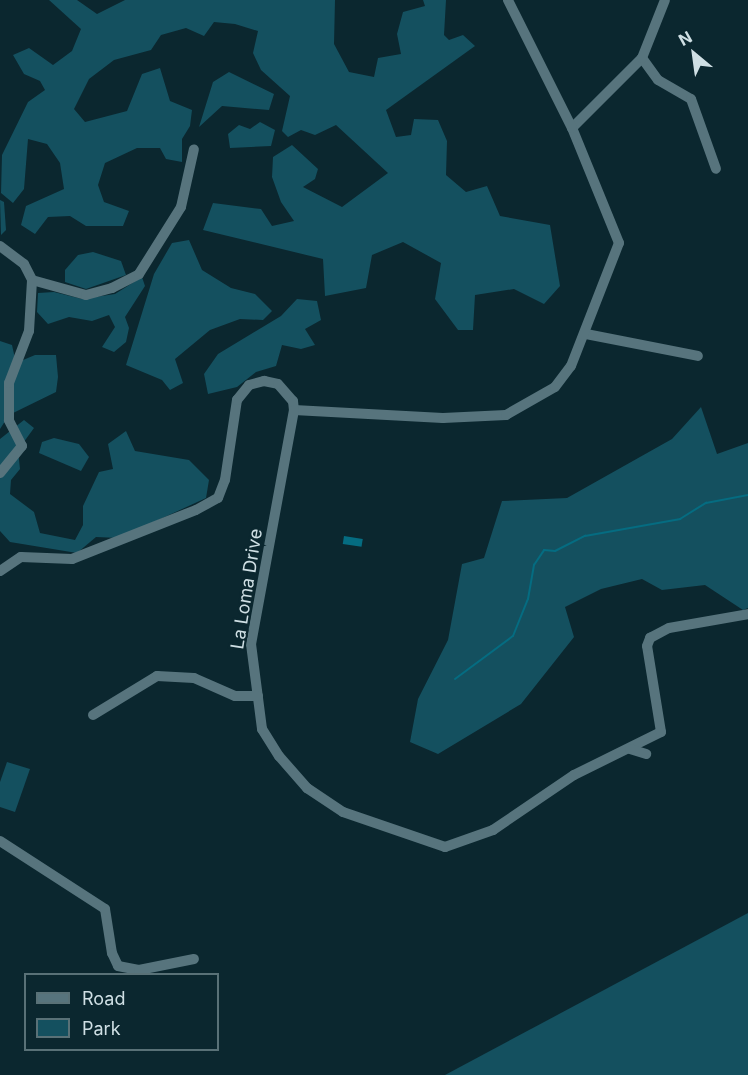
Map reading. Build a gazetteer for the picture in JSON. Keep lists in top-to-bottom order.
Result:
{
  "streets": {
    "street": ["La Loma Drive"]
  },
  "legend": ["Road", "Park"],
  "north": "top left"
}
